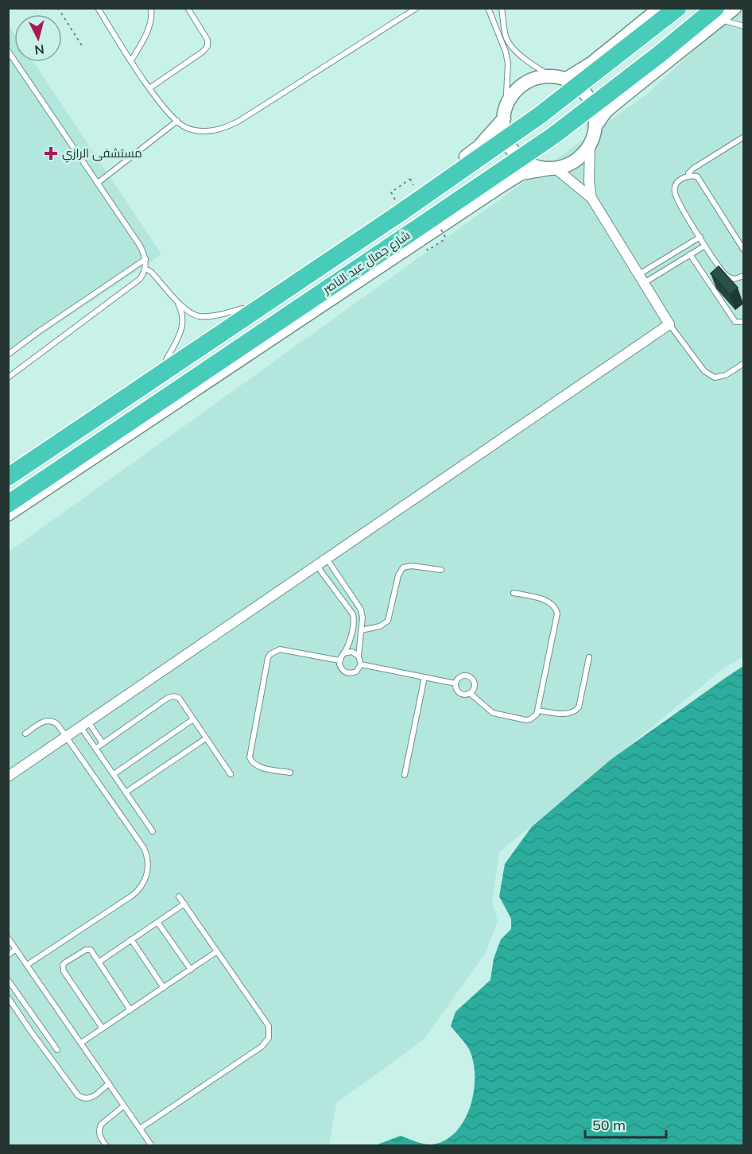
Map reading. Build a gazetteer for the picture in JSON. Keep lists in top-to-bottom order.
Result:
{
  "streets": {
    "highway": ["شارع جمال عبد الناصر"]
  },
  "places": {
    "health": ["مستشفى الرازي"]
  },
  "scale_bar": "50 m",
  "north": "bottom"
}
